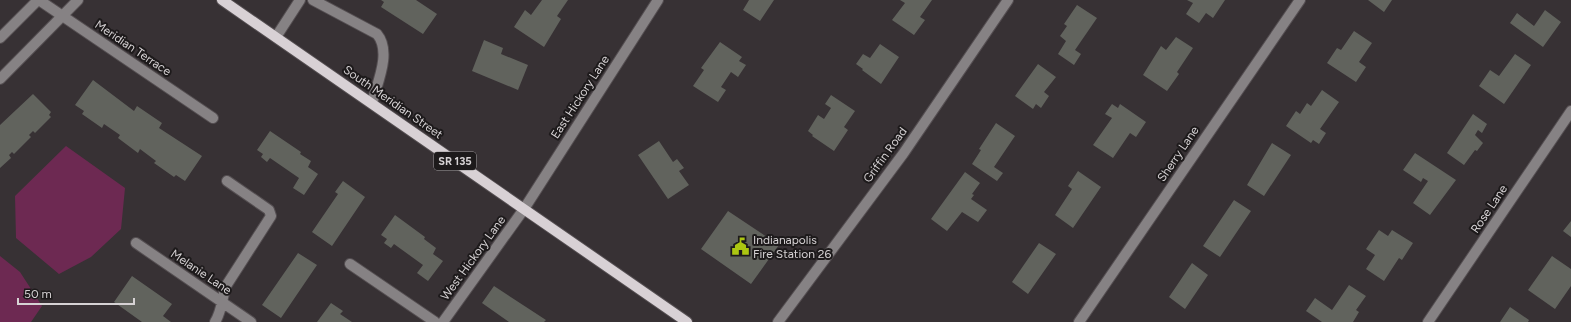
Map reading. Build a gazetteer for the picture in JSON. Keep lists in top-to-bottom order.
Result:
{
  "streets": {
    "main road": ["South Meridian Street", "SR 135"],
    "street": [
      "Meridian Terrace",
      "East Hickory Lane",
      "Sherry Lane",
      "Griffin Road",
      "Rose Lane",
      "West Hickory Lane",
      "Melanie Lane"
    ]
  },
  "crossings": [
    ["East Hickory Lane", "South Meridian Street"],
    ["East Hickory Lane", "West Hickory Lane"],
    ["South Meridian Street", "West Hickory Lane"]
  ],
  "places": {
    "public building": ["Indianapolis Fire Station 26"]
  },
  "scale_bar": "50 m"
}
